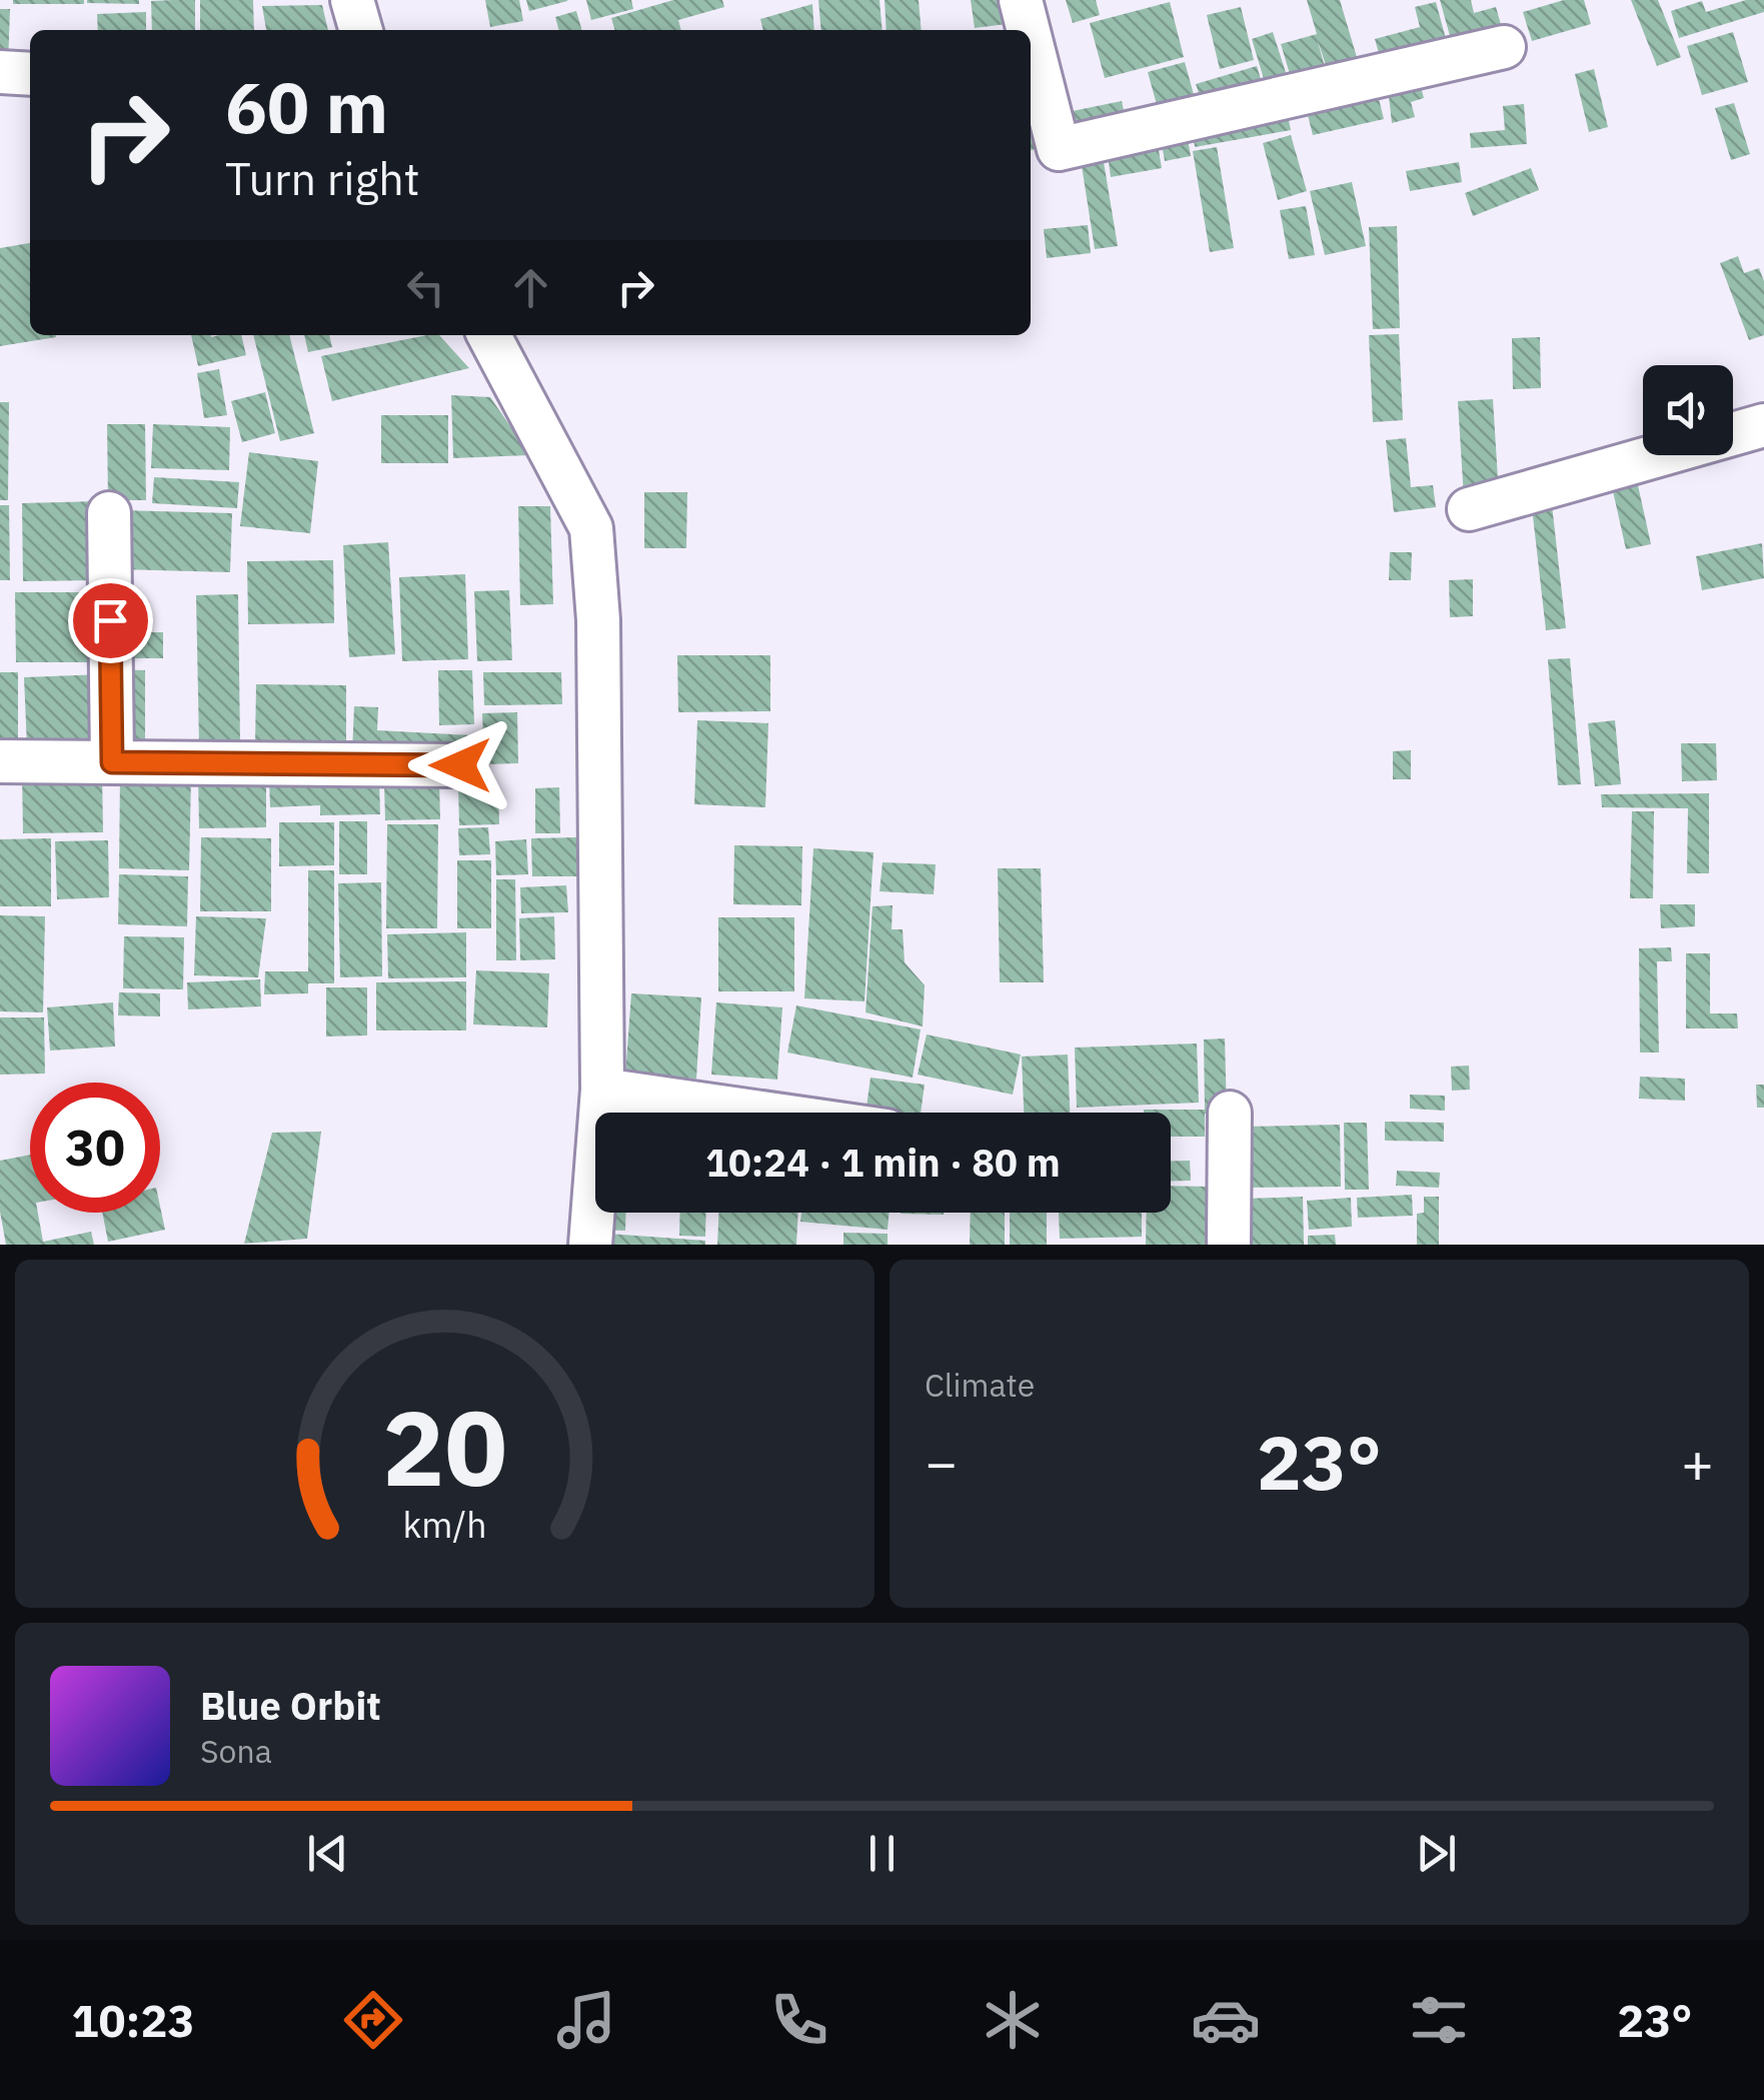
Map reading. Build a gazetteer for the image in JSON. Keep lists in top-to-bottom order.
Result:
{
  "page": {
    "turn": ["60 m", "Turn right"],
    "limit": "30",
    "trip": "10:24 · 1 min · 80 m",
    "tile": "Climate",
    "heat": ["−", "23°", "+"],
    "song": ["Blue Orbit", "Sona"],
    "tabs": ["10:23", "23°"],
    "gauge": ["20", "km/h"]
  }
}
